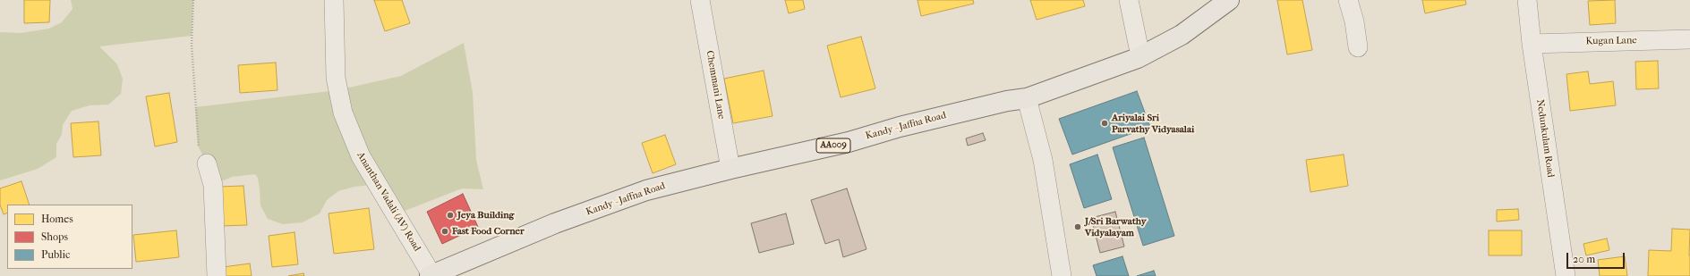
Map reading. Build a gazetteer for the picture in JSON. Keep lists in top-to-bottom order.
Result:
{
  "streets": {
    "highway": ["Kandy - Jaffna Road", "AA009"],
    "street": [
      "Kugan Lane",
      "Chemmani Lane",
      "Nedunkulam Road",
      "Ananthan Vadali (AV) Road"
    ]
  },
  "crossings": [
    ["Kugan Lane", "Nedunkulam Road"],
    ["Chemmani Lane", "Kandy - Jaffna Road"],
    ["Kandy - Jaffna Road", "Ananthan Vadali (AV) Road"]
  ],
  "places": [
    "Ariyalai Sri Parvathy Vidyasalai",
    "Jeya Building",
    "J/Sri Barwathy Vidyalayam",
    "Fast Food Corner"
  ],
  "legend": ["Homes", "Shops", "Public"],
  "scale_bar": "20 m"
}
